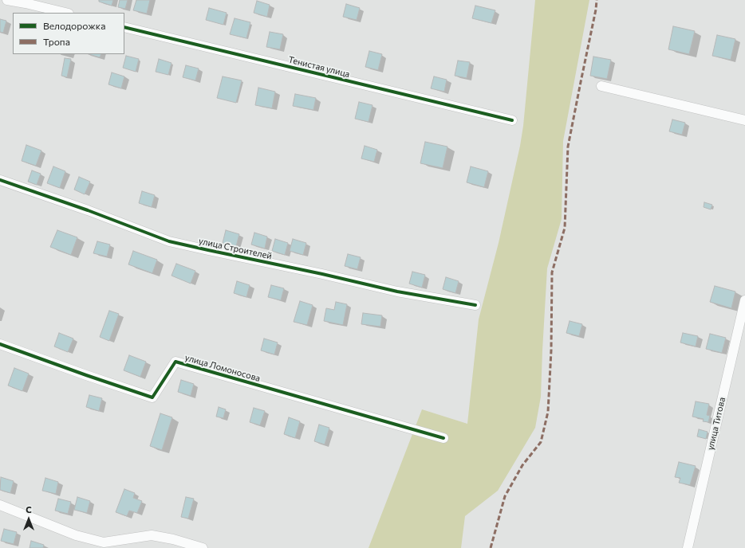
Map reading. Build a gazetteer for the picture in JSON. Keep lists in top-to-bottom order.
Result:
{
  "streets": {
    "street": [
      "Тенистая улица",
      "улица Строителей",
      "улица Ломоносова",
      "улица Титова"
    ]
  },
  "legend": ["Велодорожка", "Тропа"],
  "north": "top"
}
